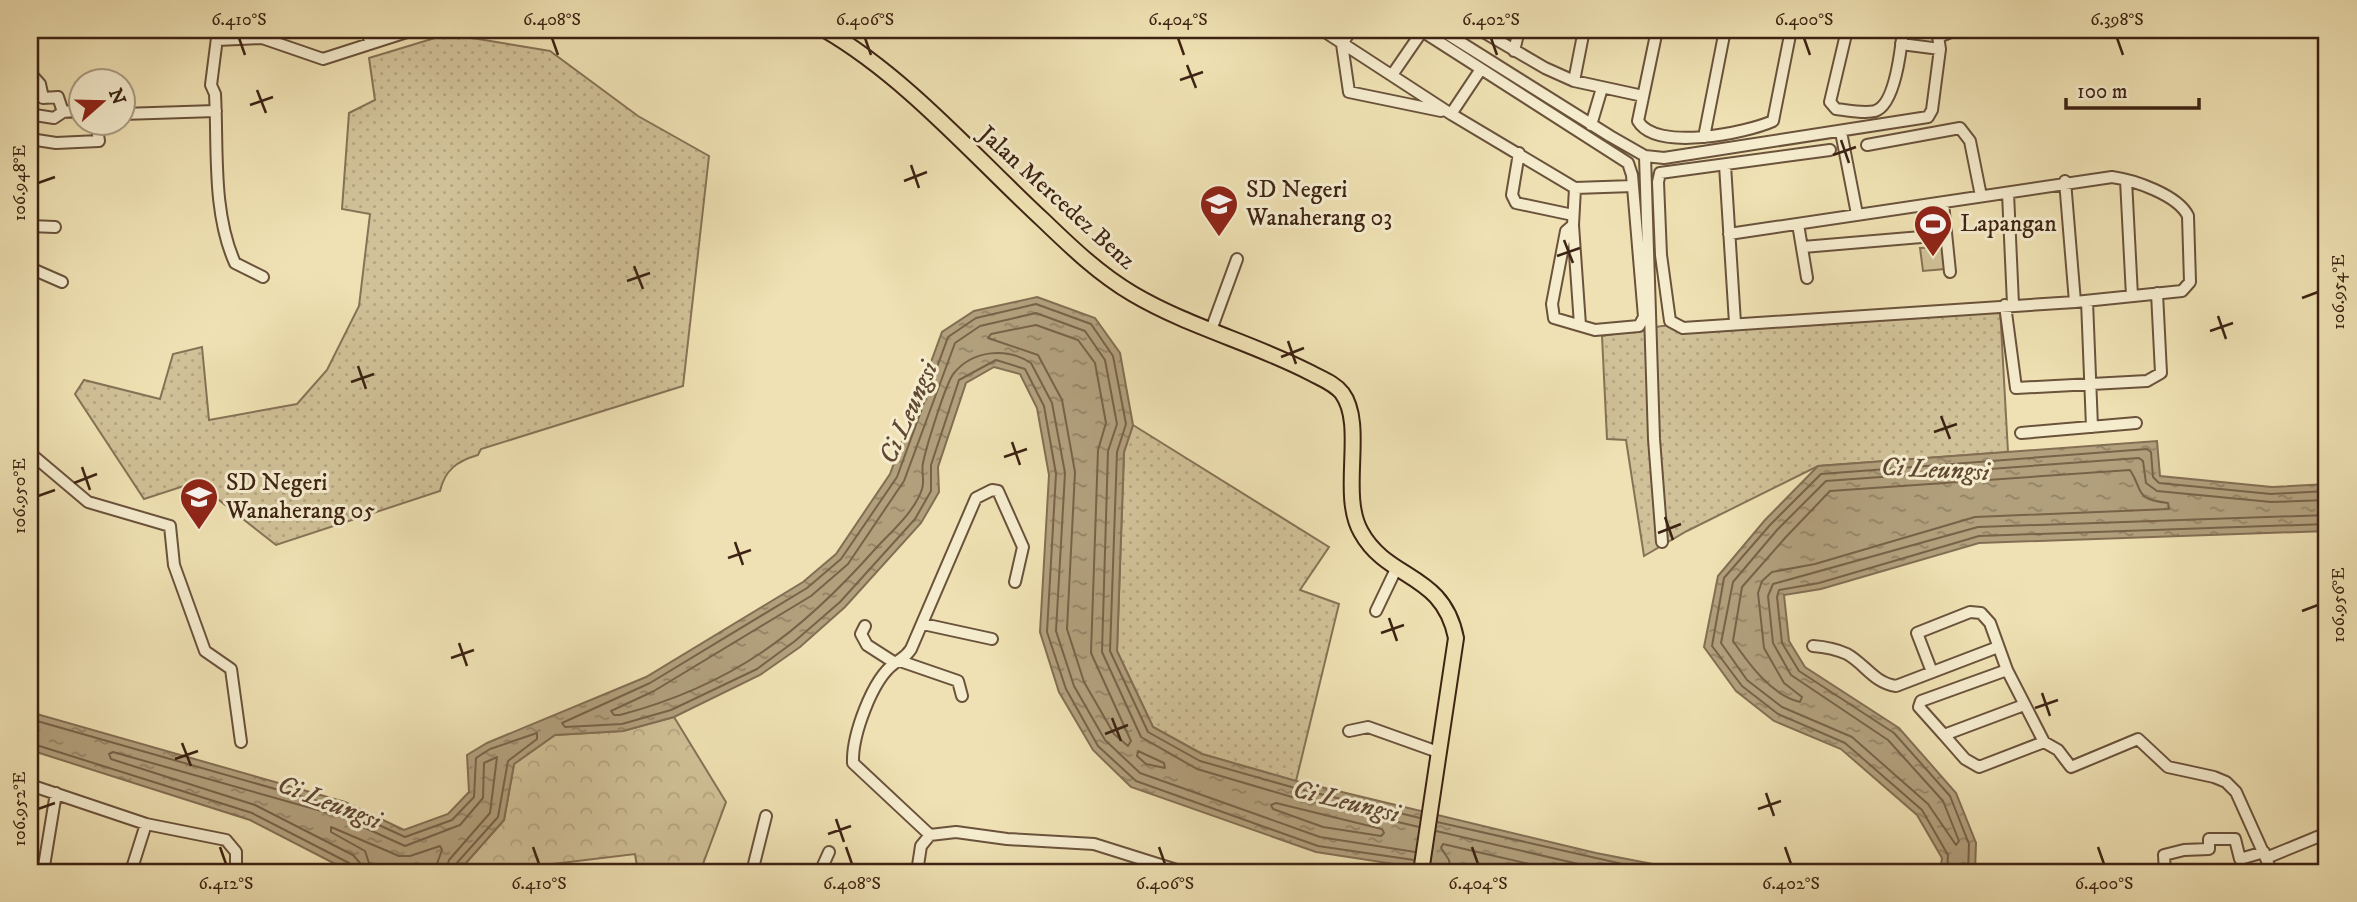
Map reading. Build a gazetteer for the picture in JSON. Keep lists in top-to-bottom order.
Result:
{
  "streets": {
    "main road": ["Jalan Mercedez Benz"]
  },
  "water": ["Ci Leungsi"],
  "places": {
    "school or university": ["SD Negeri Wanaherang 03", "SD Negeri Wanaherang 05"],
    "sports": ["Lapangan"]
  },
  "scale_bar": "100 m",
  "north": "right",
  "coordinates": [
    "6.410°S",
    "6.408°S",
    "6.406°S",
    "6.404°S",
    "6.402°S",
    "6.400°S",
    "6.398°S",
    "106.948°E",
    "106.954°E",
    "106.950°E",
    "106.956°E",
    "106.952°E",
    "6.412°S"
  ]
}
